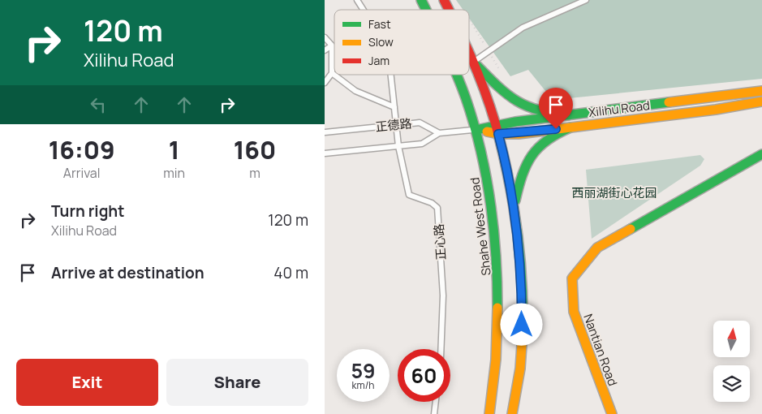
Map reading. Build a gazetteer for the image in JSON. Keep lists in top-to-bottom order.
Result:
{
  "streets": {
    "main road": ["Xilihu Road", "Shahe West Road", "Nantian Road"],
    "lane": ["正德路", "正心路"]
  },
  "crossings": [
    ["Xilihu Road", "Shahe West Road"],
    ["正德路", "正心路"]
  ],
  "parks": ["西丽湖街心花园"],
  "legend": ["Fast", "Slow", "Jam"],
  "north": "top",
  "page": {
    "turn": ["120 m", "Xilihu Road"],
    "eta": [
      "16:09",
      "Arrival",
      "1",
      "min",
      "160",
      "m"
    ],
    "list": [
      {
        "name": "Turn right",
        "note": "Xilihu Road",
        "value": "120 m"
      },
      {
        "name": "Arrive at destination",
        "value": "40 m"
      }
    ],
    "speed": "59 km/h",
    "limit": "60",
    "buttons": ["Exit", "Share"]
  }
}
